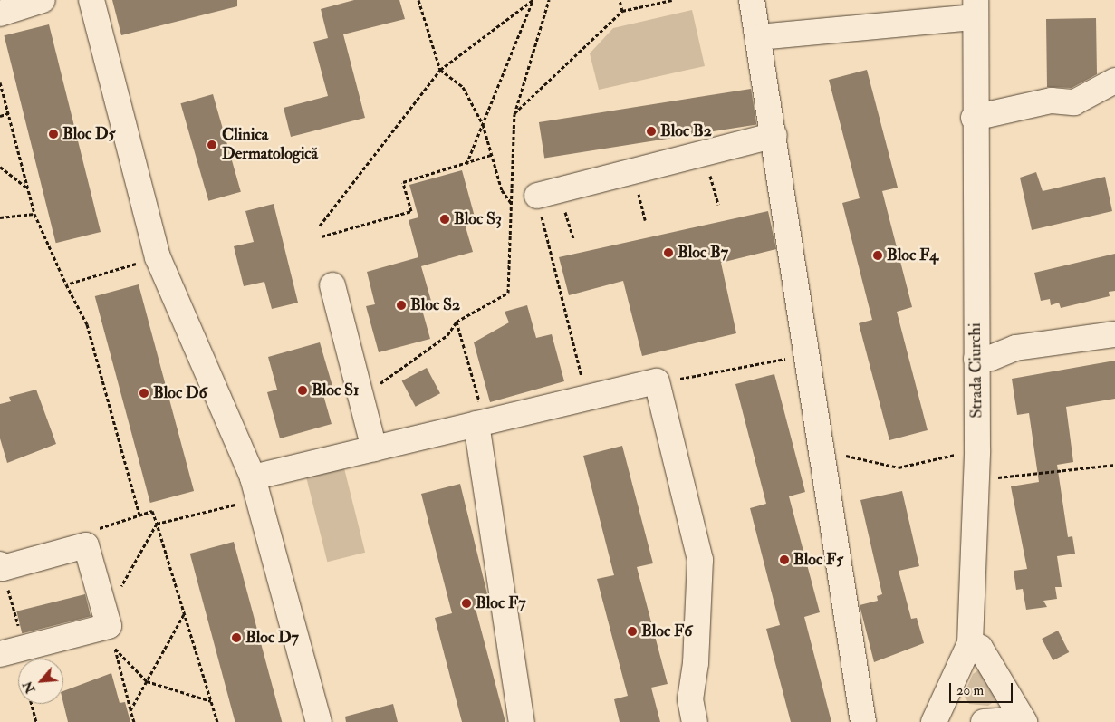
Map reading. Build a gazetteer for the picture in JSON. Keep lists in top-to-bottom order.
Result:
{
  "streets": {
    "street": ["Strada Ciurchi"]
  },
  "places": [
    "Bloc B2",
    "Bloc D5",
    "Clinica Dermatologică",
    "Bloc S3",
    "Bloc B7",
    "Bloc F4",
    "Bloc S2",
    "Bloc S1",
    "Bloc D6",
    "Bloc F5",
    "Bloc F7",
    "Bloc F6",
    "Bloc D7"
  ],
  "scale_bar": "20 m",
  "north": "bottom left"
}
